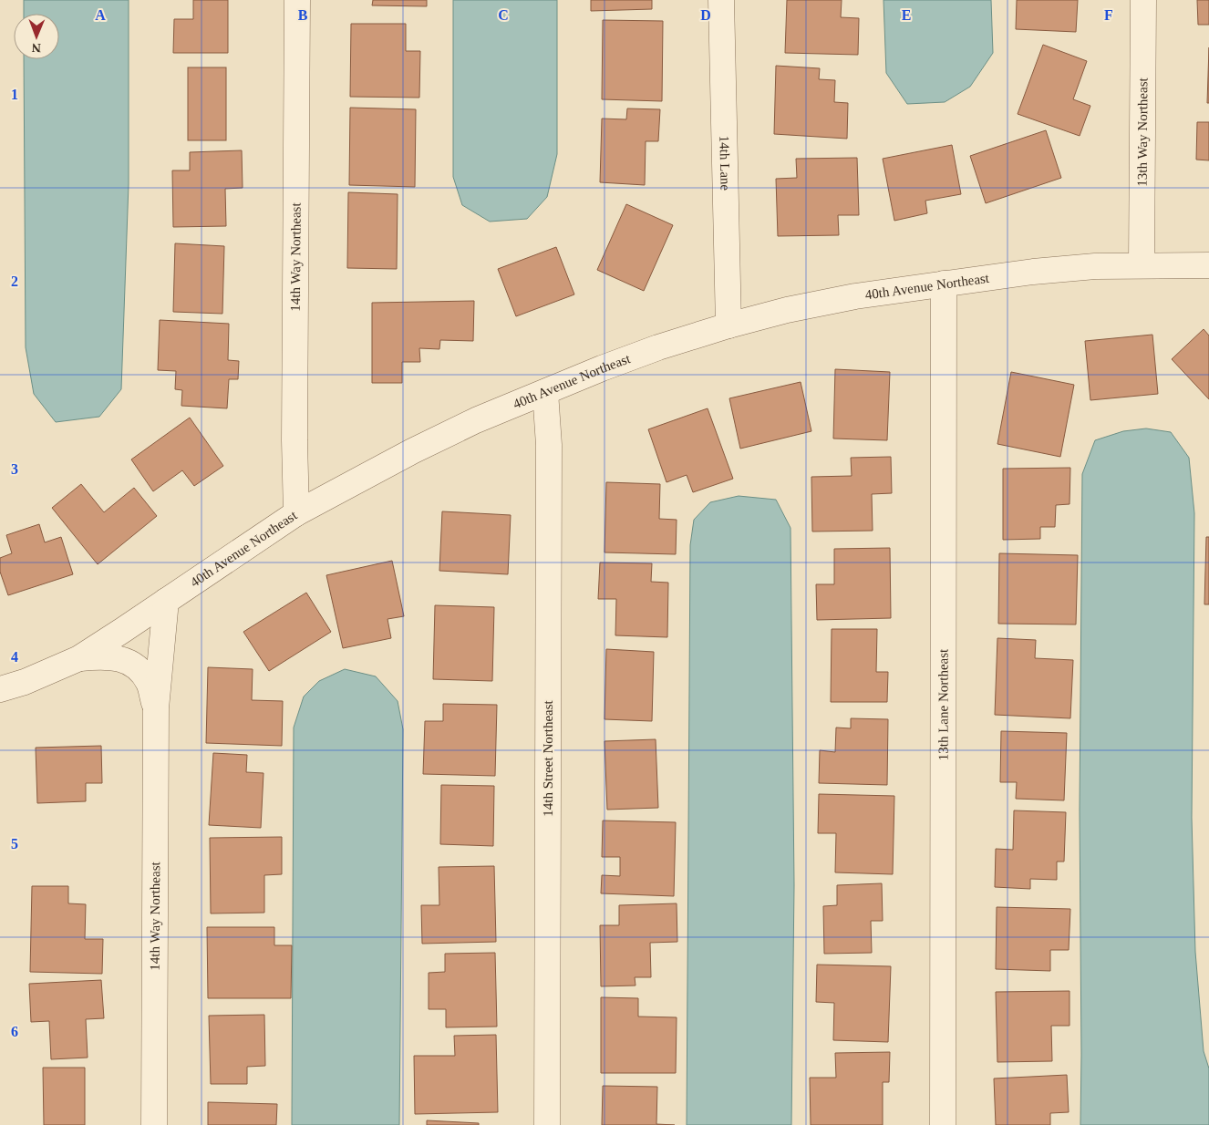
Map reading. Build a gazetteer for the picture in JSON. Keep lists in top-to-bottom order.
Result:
{
  "streets": {
    "street": [
      "13th Way Northeast",
      "14th Lane",
      "14th Way Northeast",
      "40th Avenue Northeast",
      "13th Lane Northeast",
      "14th Street Northeast"
    ]
  },
  "crossings": [
    ["13th Way Northeast", "40th Avenue Northeast"],
    ["14th Lane", "40th Avenue Northeast"],
    ["14th Way Northeast", "40th Avenue Northeast"],
    ["40th Avenue Northeast", "13th Lane Northeast"],
    ["40th Avenue Northeast", "14th Street Northeast"]
  ],
  "north": "bottom",
  "grid": {
    "columns": [
      "A",
      "B",
      "C",
      "D",
      "E",
      "F"
    ],
    "rows": [
      "1",
      "2",
      "3",
      "4",
      "5",
      "6"
    ]
  }
}
